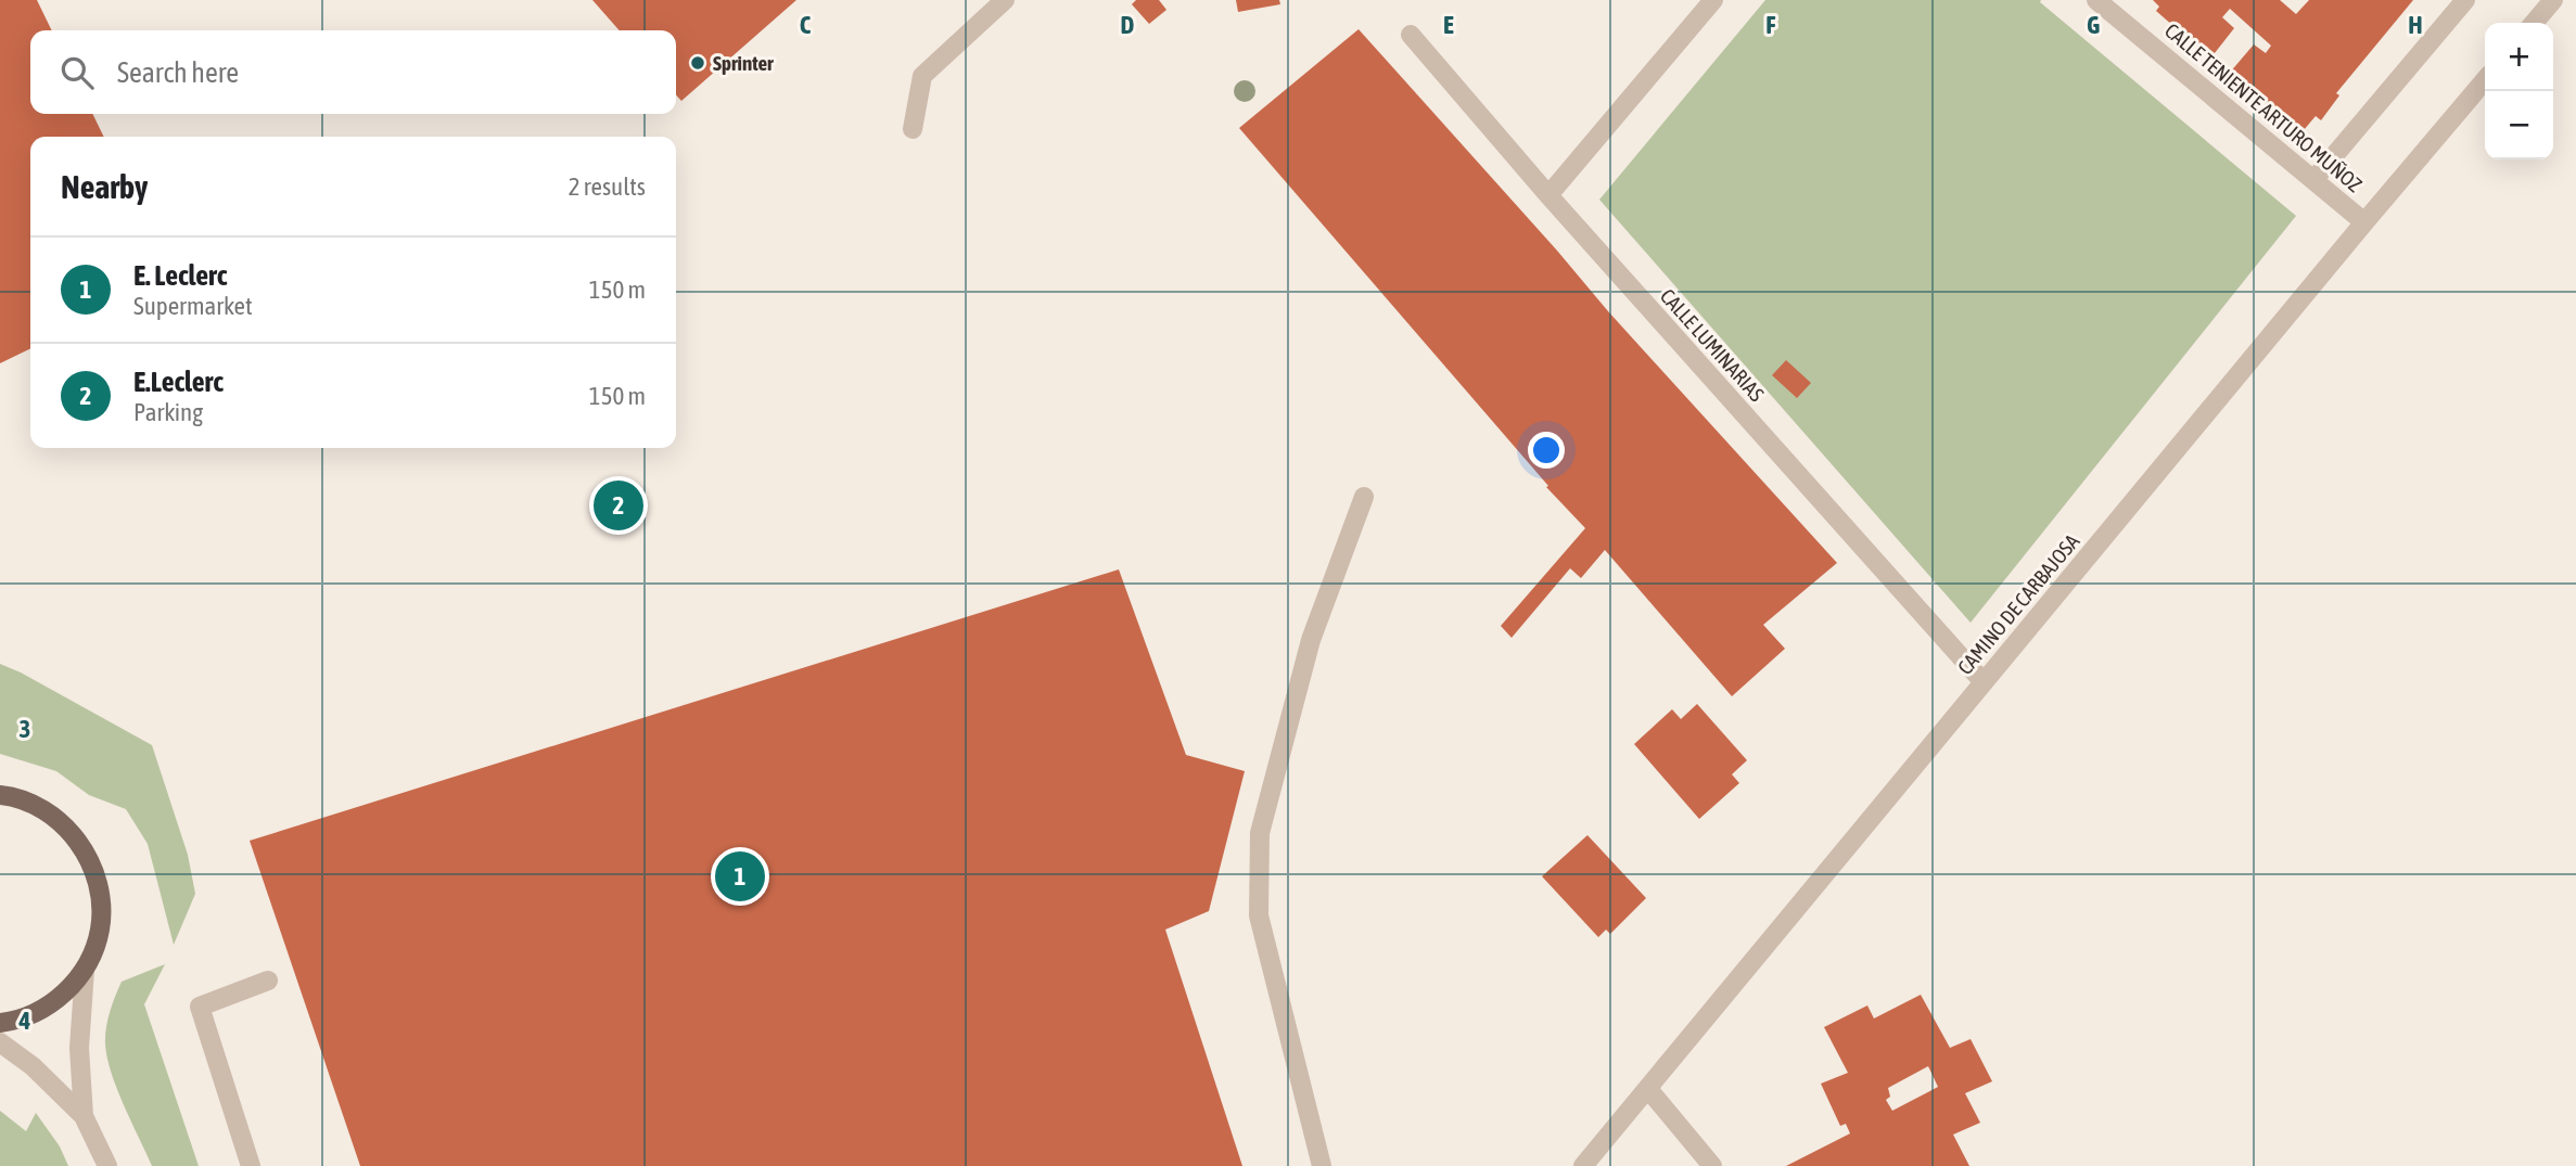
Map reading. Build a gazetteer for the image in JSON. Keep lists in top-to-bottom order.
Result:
{
  "streets": {
    "street": ["CALLE TENIENTE ARTURO MUÑOZ", "CALLE LUMINARIAS", "CAMINO DE CARBAJOSA"]
  },
  "crossings": [
    ["CALLE TENIENTE ARTURO MUÑOZ", "CAMINO DE CARBAJOSA"],
    ["CALLE LUMINARIAS", "CAMINO DE CARBAJOSA"]
  ],
  "places": ["Sprinter"],
  "page": {
    "map_buttons": ["+", "−"],
    "search": "Search here",
    "heading": ["Nearby", "2 results"],
    "list": [
      {
        "mark": "1",
        "name": "E. Leclerc",
        "note": "Supermarket",
        "value": "150 m"
      },
      {
        "mark": "2",
        "name": "E.Leclerc",
        "note": "Parking",
        "value": "150 m"
      }
    ],
    "pins": ["2", "1"]
  },
  "grid": {
    "columns": [
      "C",
      "D",
      "E",
      "F",
      "G",
      "H"
    ],
    "rows": ["3", "4"]
  }
}
